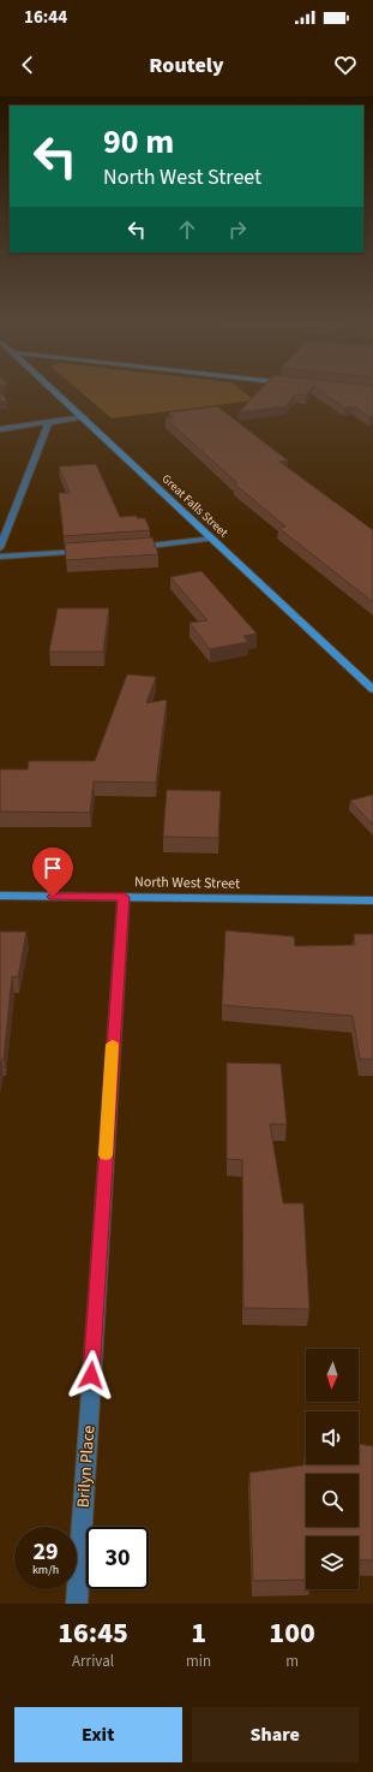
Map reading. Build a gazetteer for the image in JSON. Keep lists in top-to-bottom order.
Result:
{
  "streets": {
    "main road": ["Great Falls Street", "North West Street"],
    "street": ["Brilyn Place"]
  },
  "crossings": [
    ["North West Street", "Brilyn Place"]
  ],
  "north": "bottom",
  "page": {
    "status": "16:44",
    "header": "Routely",
    "turn": ["90 m", "North West Street"],
    "speed": "29 km/h",
    "limit": "30",
    "eta": [
      "16:45",
      "Arrival",
      "1",
      "min",
      "100",
      "m"
    ],
    "buttons": ["Exit", "Share"]
  }
}
